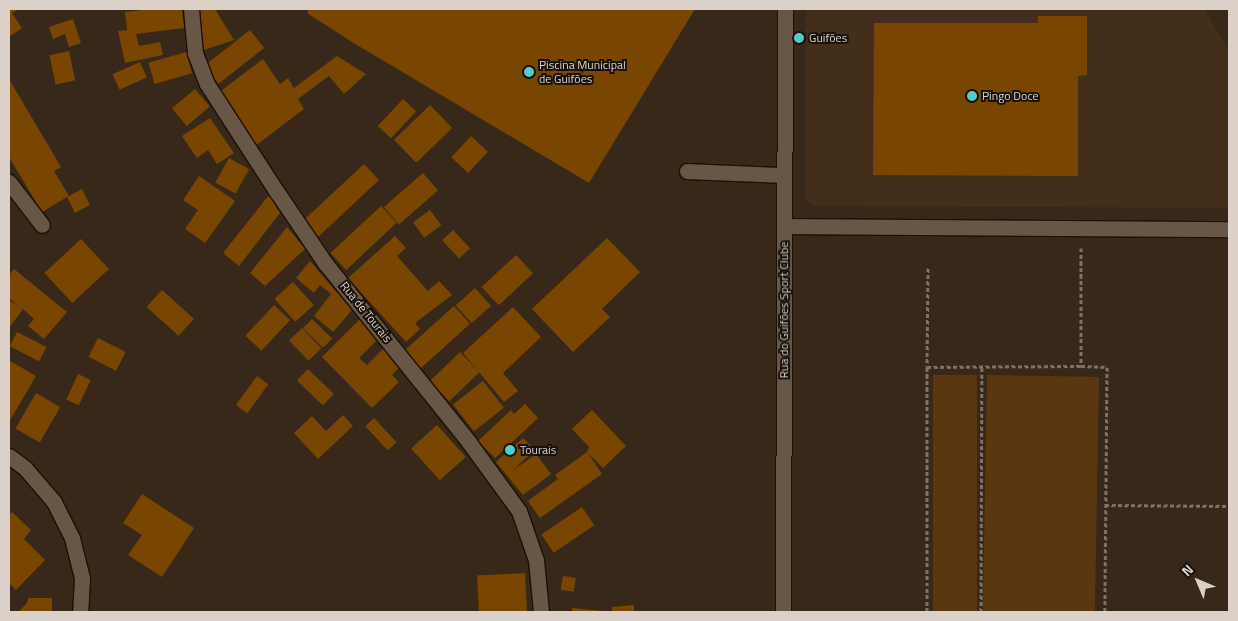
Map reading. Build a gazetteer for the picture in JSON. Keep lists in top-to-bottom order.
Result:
{
  "streets": {
    "street": ["Rua do Guifões Sport Clube", "Rua de Tourais"]
  },
  "places": [
    "Guifões",
    "Piscina Municipal de Guifões",
    "Pingo Doce",
    "Tourais"
  ],
  "north": "top left"
}
